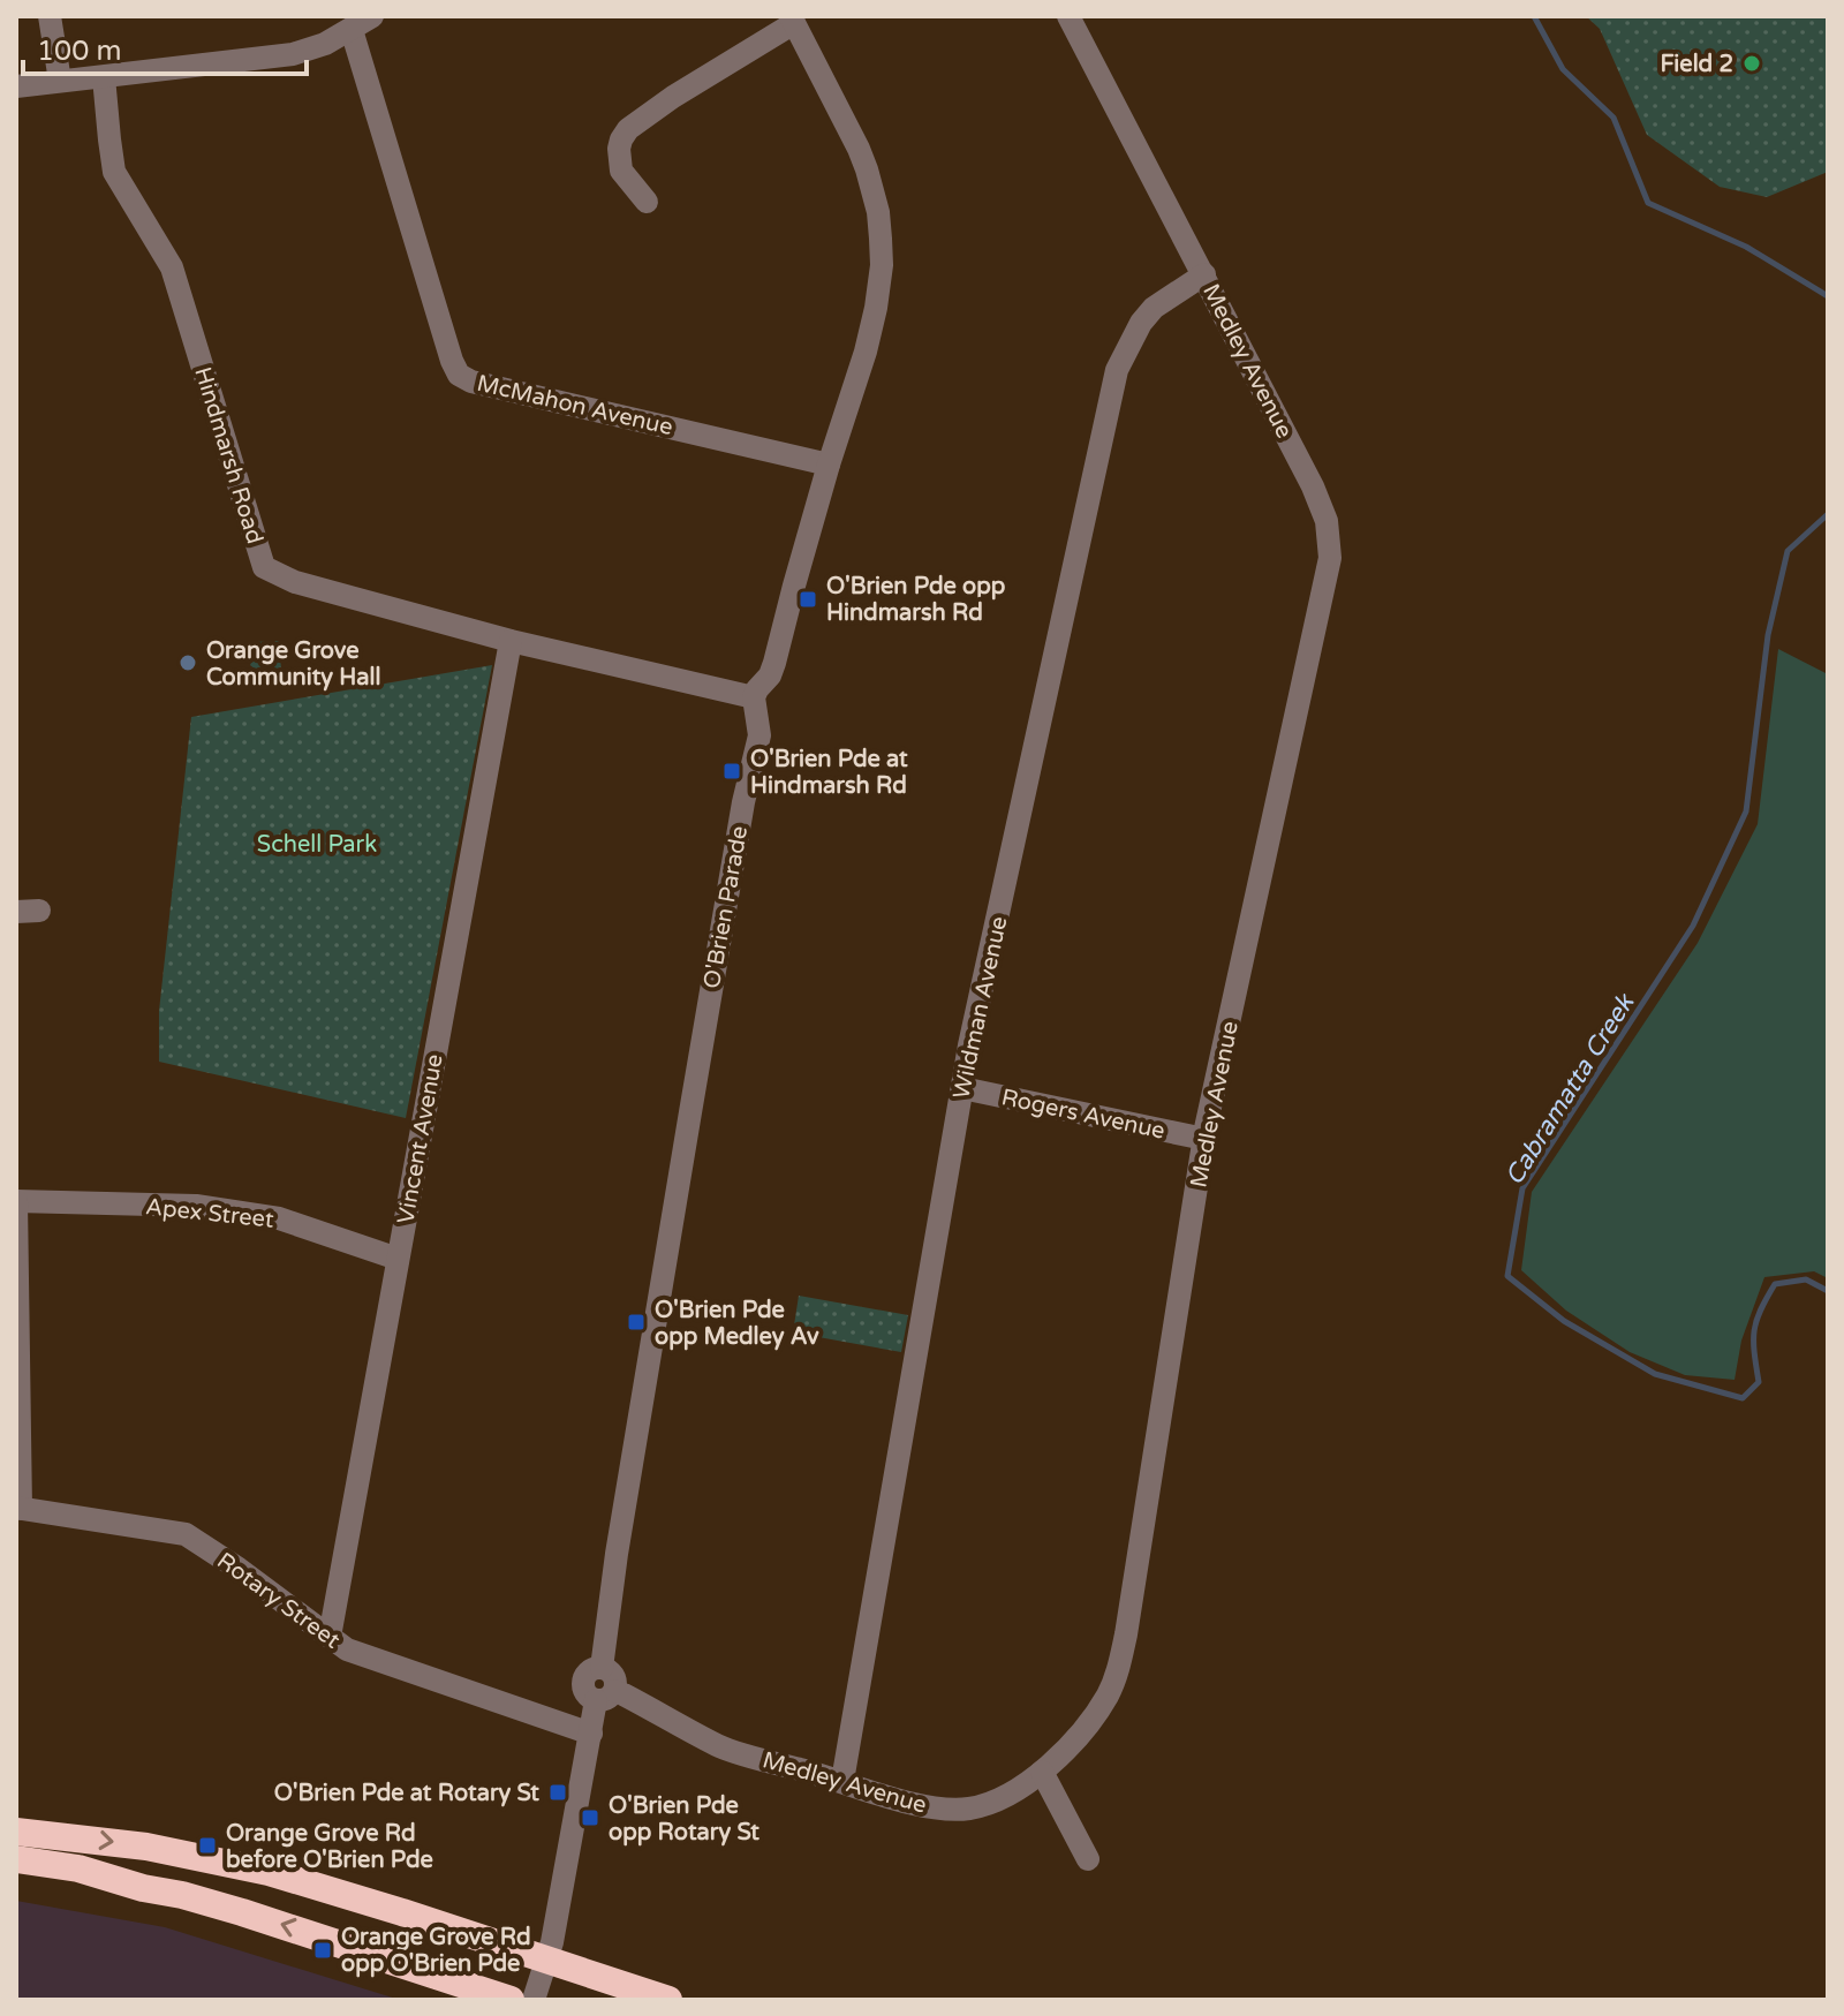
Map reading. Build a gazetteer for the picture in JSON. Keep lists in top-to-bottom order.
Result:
{
  "streets": {
    "street": [
      "Medley Avenue",
      "McMahon Avenue",
      "Hindmarsh Road",
      "O'Brien Parade",
      "Wildman Avenue",
      "Rogers Avenue",
      "Vincent Avenue",
      "Apex Street",
      "Rotary Street"
    ]
  },
  "crossings": [
    ["Medley Avenue", "O'Brien Parade"],
    ["Medley Avenue", "Wildman Avenue"],
    ["Medley Avenue", "Rogers Avenue"],
    ["Hindmarsh Road", "O'Brien Parade"],
    ["Hindmarsh Road", "Vincent Avenue"],
    ["Wildman Avenue", "Rogers Avenue"],
    ["Vincent Avenue", "Apex Street"],
    ["Vincent Avenue", "Rotary Street"]
  ],
  "water": ["Cabramatta Creek"],
  "parks": ["Schell Park"],
  "places": {
    "other": ["Field 2", "Orange Grove Community Hall"],
    "transit": [
      "O'Brien Pde opp Hindmarsh Rd",
      "O'Brien Pde at Hindmarsh Rd",
      "O'Brien Pde opp Medley Av",
      "O'Brien Pde at Rotary St",
      "O'Brien Pde opp Rotary St",
      "Orange Grove Rd before O'Brien Pde",
      "Orange Grove Rd opp O'Brien Pde"
    ]
  },
  "scale_bar": "100 m"
}
